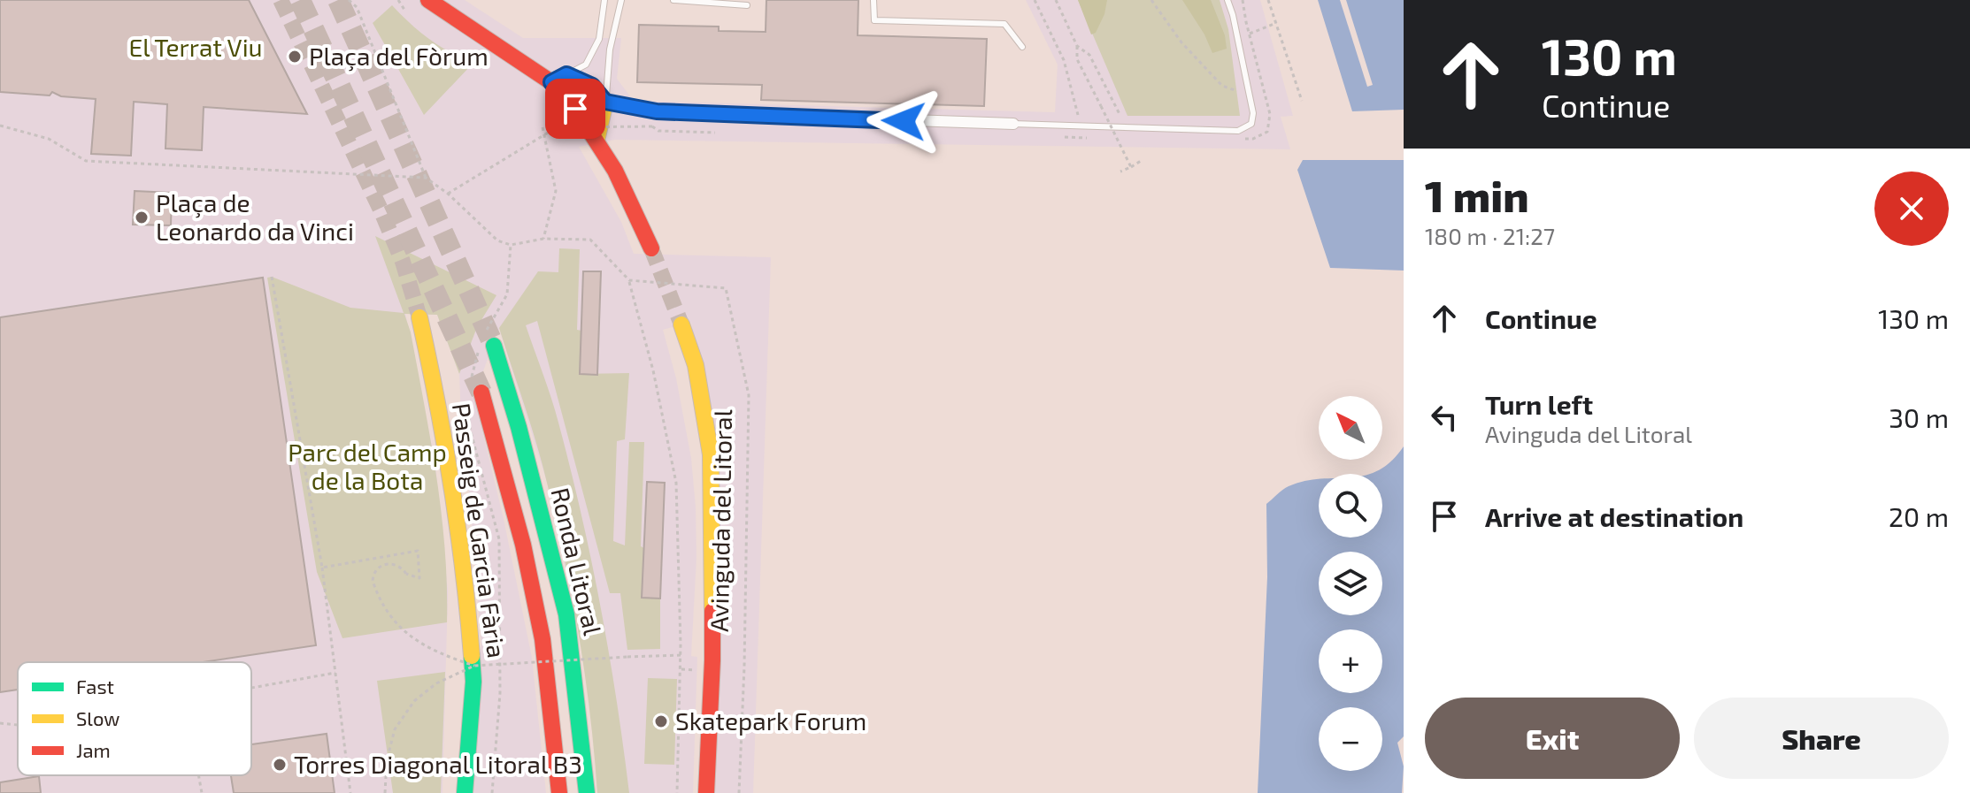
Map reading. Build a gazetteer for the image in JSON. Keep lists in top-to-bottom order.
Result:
{
  "streets": {
    "main road": ["Avinguda del Litoral", "Passeig de Garcia Fària", "Ronda Litoral"]
  },
  "parks": ["El Terrat Viu", "Parc del Camp de la Bota"],
  "places": [
    "Plaça del Fòrum",
    "Plaça de Leonardo da Vinci",
    "Skatepark Forum",
    "Torres Diagonal Litoral B3"
  ],
  "legend": ["Fast", "Slow", "Jam"],
  "north": "top left",
  "page": {
    "turn": ["130 m", "Continue"],
    "heading": ["1 min", "180 m · 21:27"],
    "list": [
      {
        "name": "Continue",
        "value": "130 m"
      },
      {
        "name": "Turn left",
        "note": "Avinguda del Litoral",
        "value": "30 m"
      },
      {
        "name": "Arrive at destination",
        "value": "20 m"
      }
    ],
    "map_buttons": ["+", "−"],
    "buttons": ["Exit", "Share"]
  }
}
